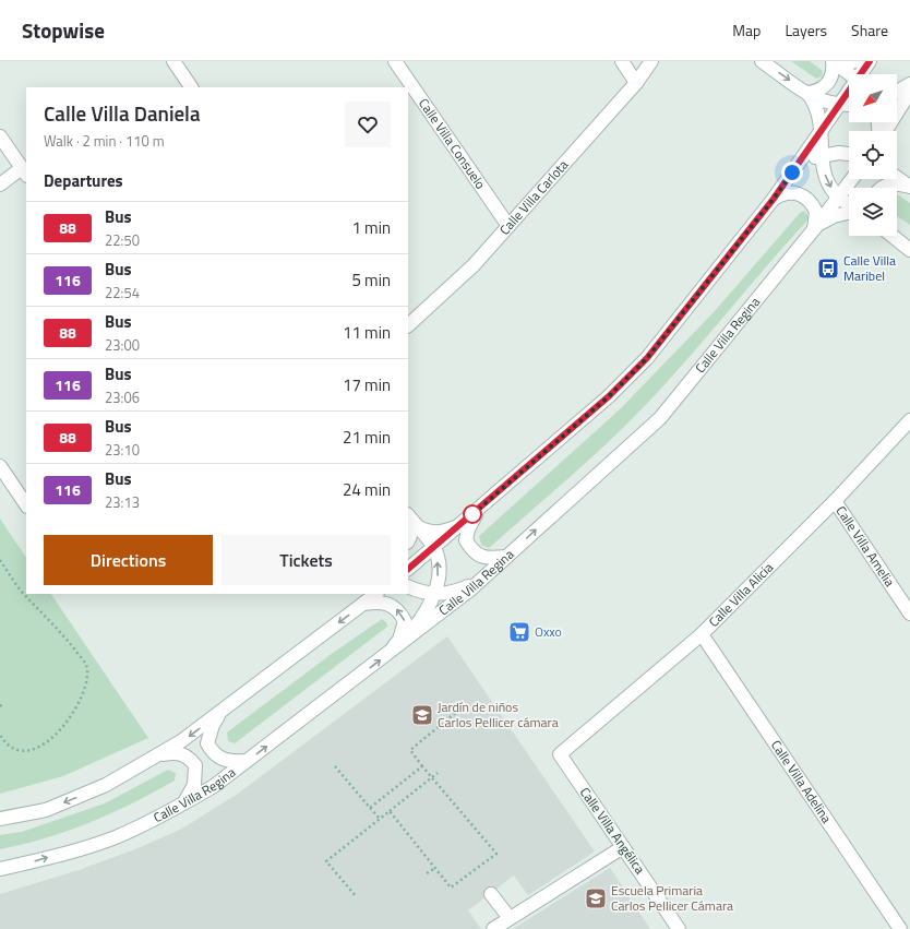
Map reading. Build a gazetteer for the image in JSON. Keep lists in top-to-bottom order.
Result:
{
  "streets": {
    "street": [
      "Calle Villa Consuelo",
      "Calle Villa Carlota",
      "Calle Villa Regina",
      "Calle Villa Amelia",
      "Calle Villa Alicia",
      "Calle Villa Adelina",
      "Calle Villa Angélica"
    ]
  },
  "crossings": [
    ["Calle Villa Consuelo", "Calle Villa Carlota"],
    ["Calle Villa Amelia", "Calle Villa Alicia"],
    ["Calle Villa Alicia", "Calle Villa Adelina"],
    ["Calle Villa Alicia", "Calle Villa Angélica"]
  ],
  "places": {
    "bus stop": ["Calle Villa Maribel"],
    "supermarket": ["Oxxo"],
    "school or university": ["Jardín de niños Carlos Pellicer cámara", "Escuela Primaria Carlos Pellicer Cámara"]
  },
  "lines": ["bus line 88"],
  "north": "bottom left",
  "page": {
    "header": "Stopwise",
    "nav": ["Map", "Layers", "Share"],
    "heading": [
      ["Calle Villa Daniela", "Walk · 2 min · 110 m"],
      "Departures"
    ],
    "list": [
      {
        "mark": "88",
        "name": "Bus",
        "note": "22:50",
        "value": "1 min"
      },
      {
        "mark": "116",
        "name": "Bus",
        "note": "22:54",
        "value": "5 min"
      },
      {
        "mark": "88",
        "name": "Bus",
        "note": "23:00",
        "value": "11 min"
      },
      {
        "mark": "116",
        "name": "Bus",
        "note": "23:06",
        "value": "17 min"
      },
      {
        "mark": "88",
        "name": "Bus",
        "note": "23:10",
        "value": "21 min"
      },
      {
        "mark": "116",
        "name": "Bus",
        "note": "23:13",
        "value": "24 min"
      }
    ],
    "buttons": ["Directions", "Tickets"]
  }
}
